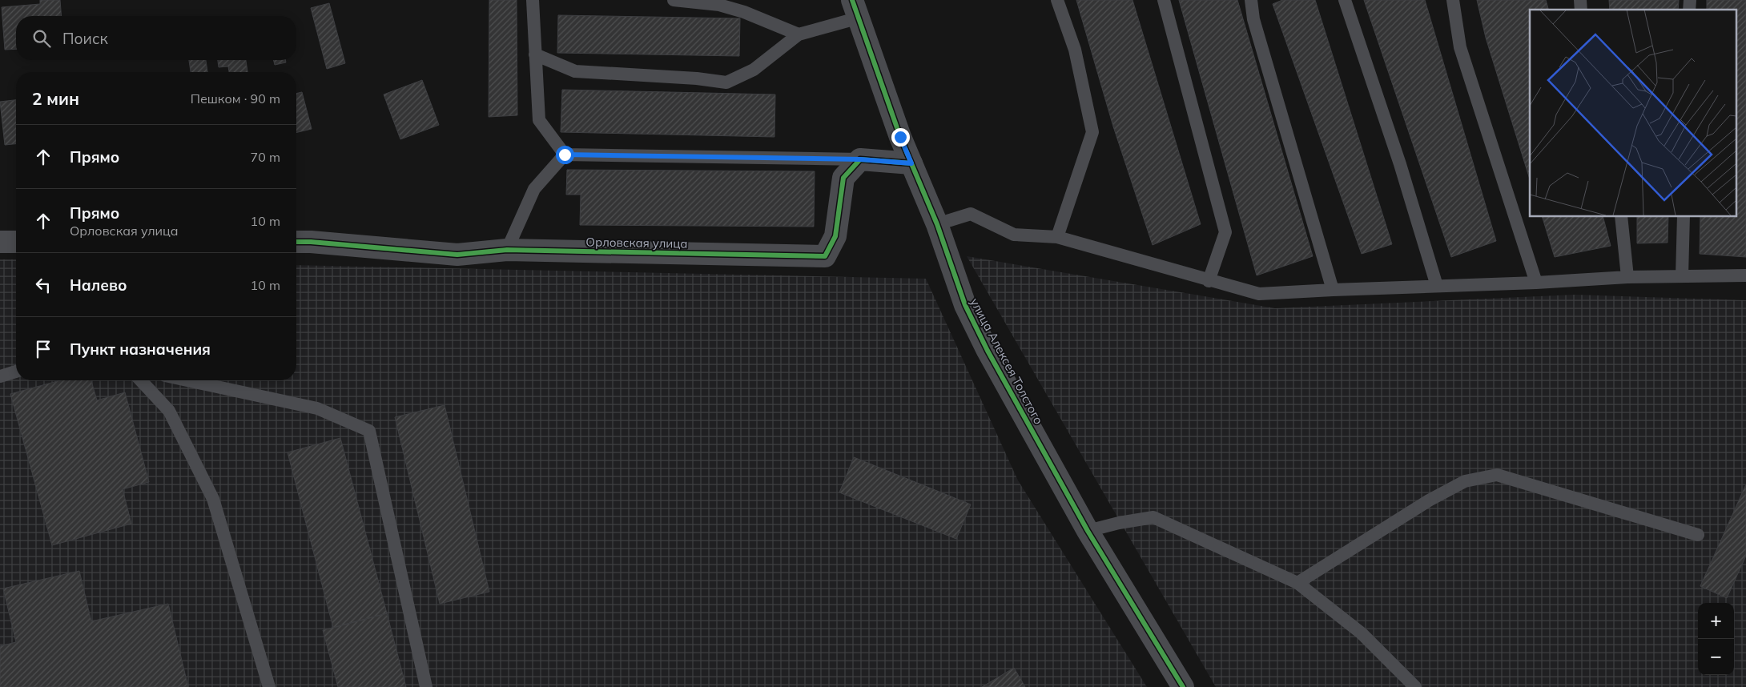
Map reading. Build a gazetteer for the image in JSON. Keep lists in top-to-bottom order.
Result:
{
  "streets": {
    "street": ["Орловская улица", "улица Алексея Толстого"]
  },
  "page": {
    "search": "Поиск",
    "heading": ["2 мин", "Пешком · 90 m"],
    "list": [
      ["Прямо", "70 m"],
      ["Прямо", "Орловская улица", "10 m"],
      ["Налево", "10 m"],
      "Пункт назначения"
    ],
    "map_buttons": ["+", "−"]
  }
}
